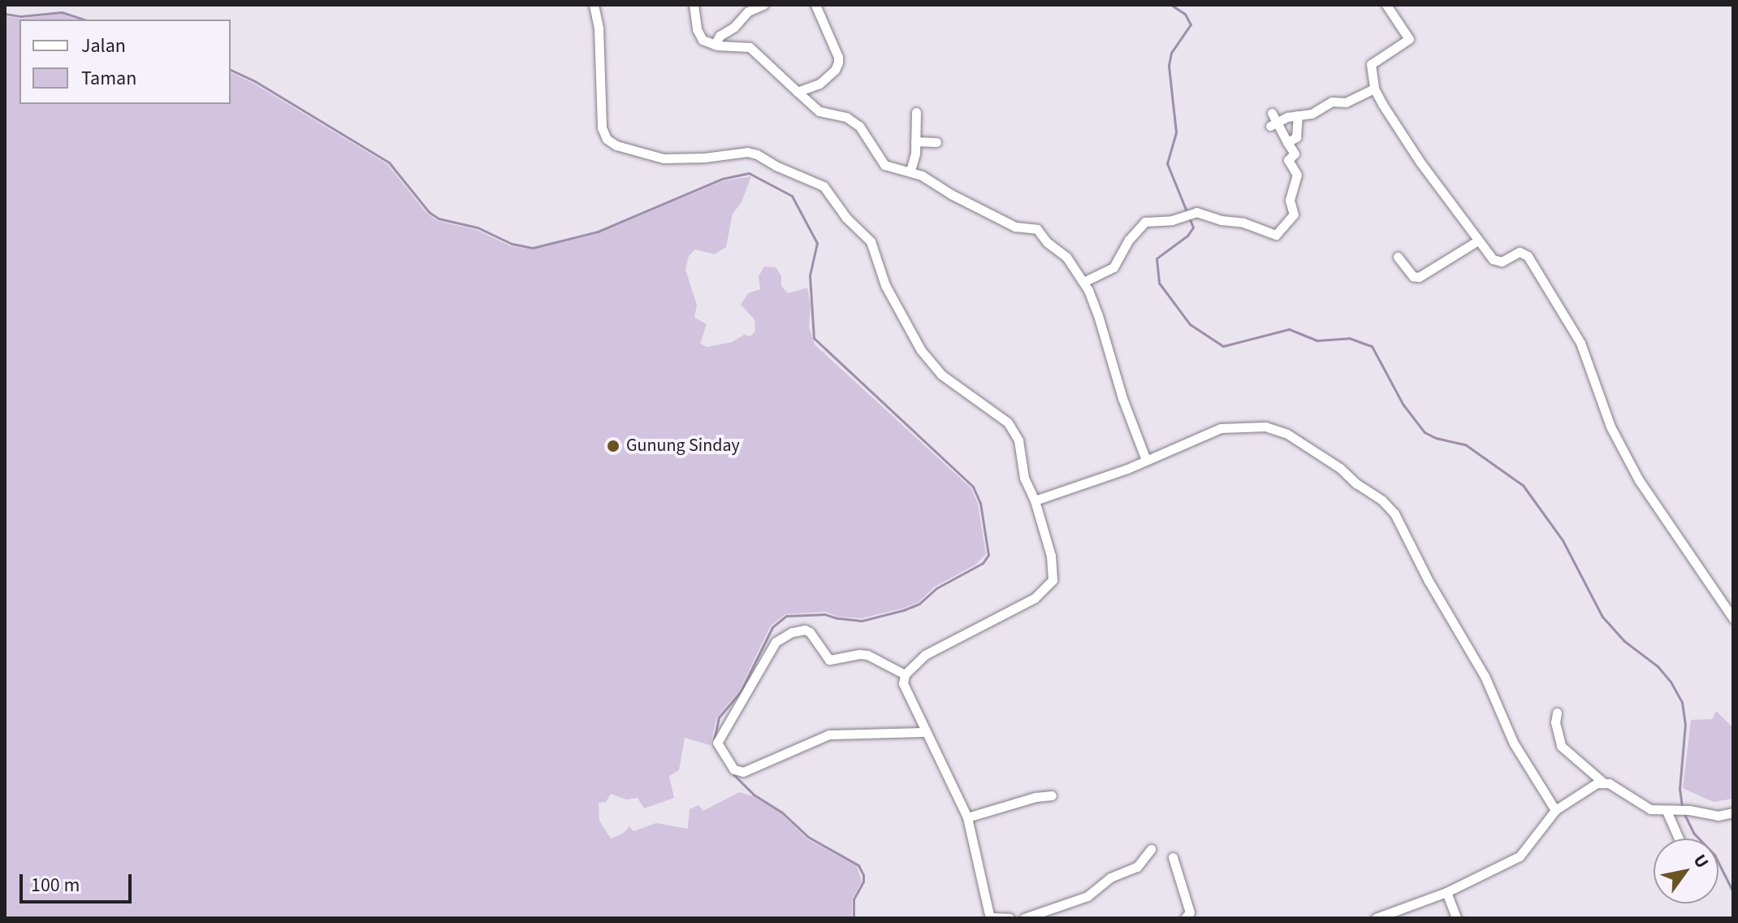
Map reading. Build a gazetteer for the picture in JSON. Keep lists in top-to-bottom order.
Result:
{
  "places": ["Gunung Sinday"],
  "legend": ["Jalan", "Taman"],
  "scale_bar": "100 m",
  "north": "top right"
}
